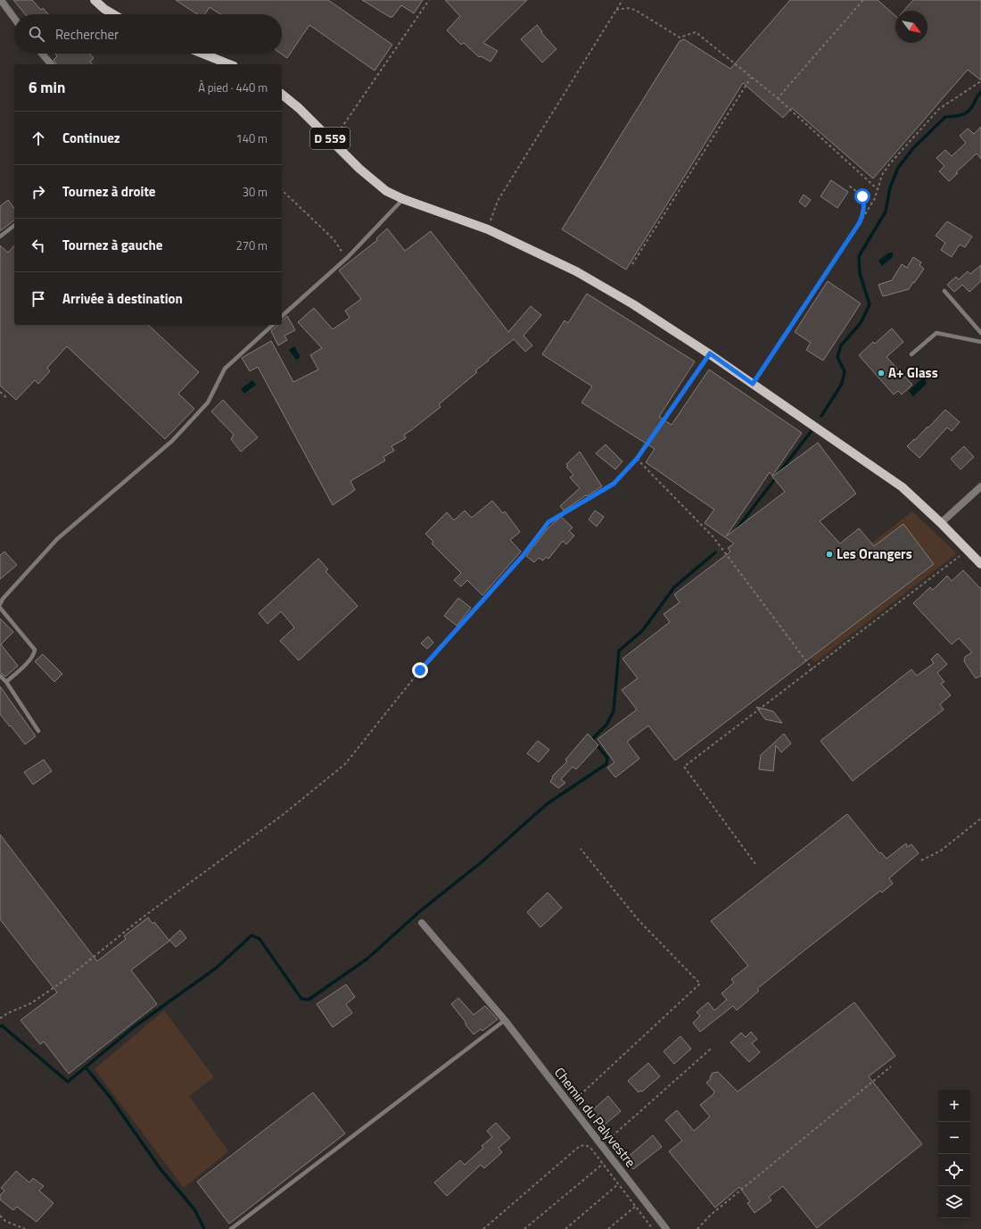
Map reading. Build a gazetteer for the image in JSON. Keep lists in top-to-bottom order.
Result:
{
  "streets": {
    "main road": ["D 559"],
    "street": ["Chemin du Palyvestre"]
  },
  "places": ["A+ Glass", "Les Orangers"],
  "north": "bottom right",
  "page": {
    "search": "Rechercher",
    "heading": ["6 min", "À pied · 440 m"],
    "list": [
      ["Continuez", "140 m"],
      ["Tournez à droite", "30 m"],
      ["Tournez à gauche", "270 m"],
      "Arrivée à destination"
    ],
    "map_buttons": ["+", "−"]
  }
}
